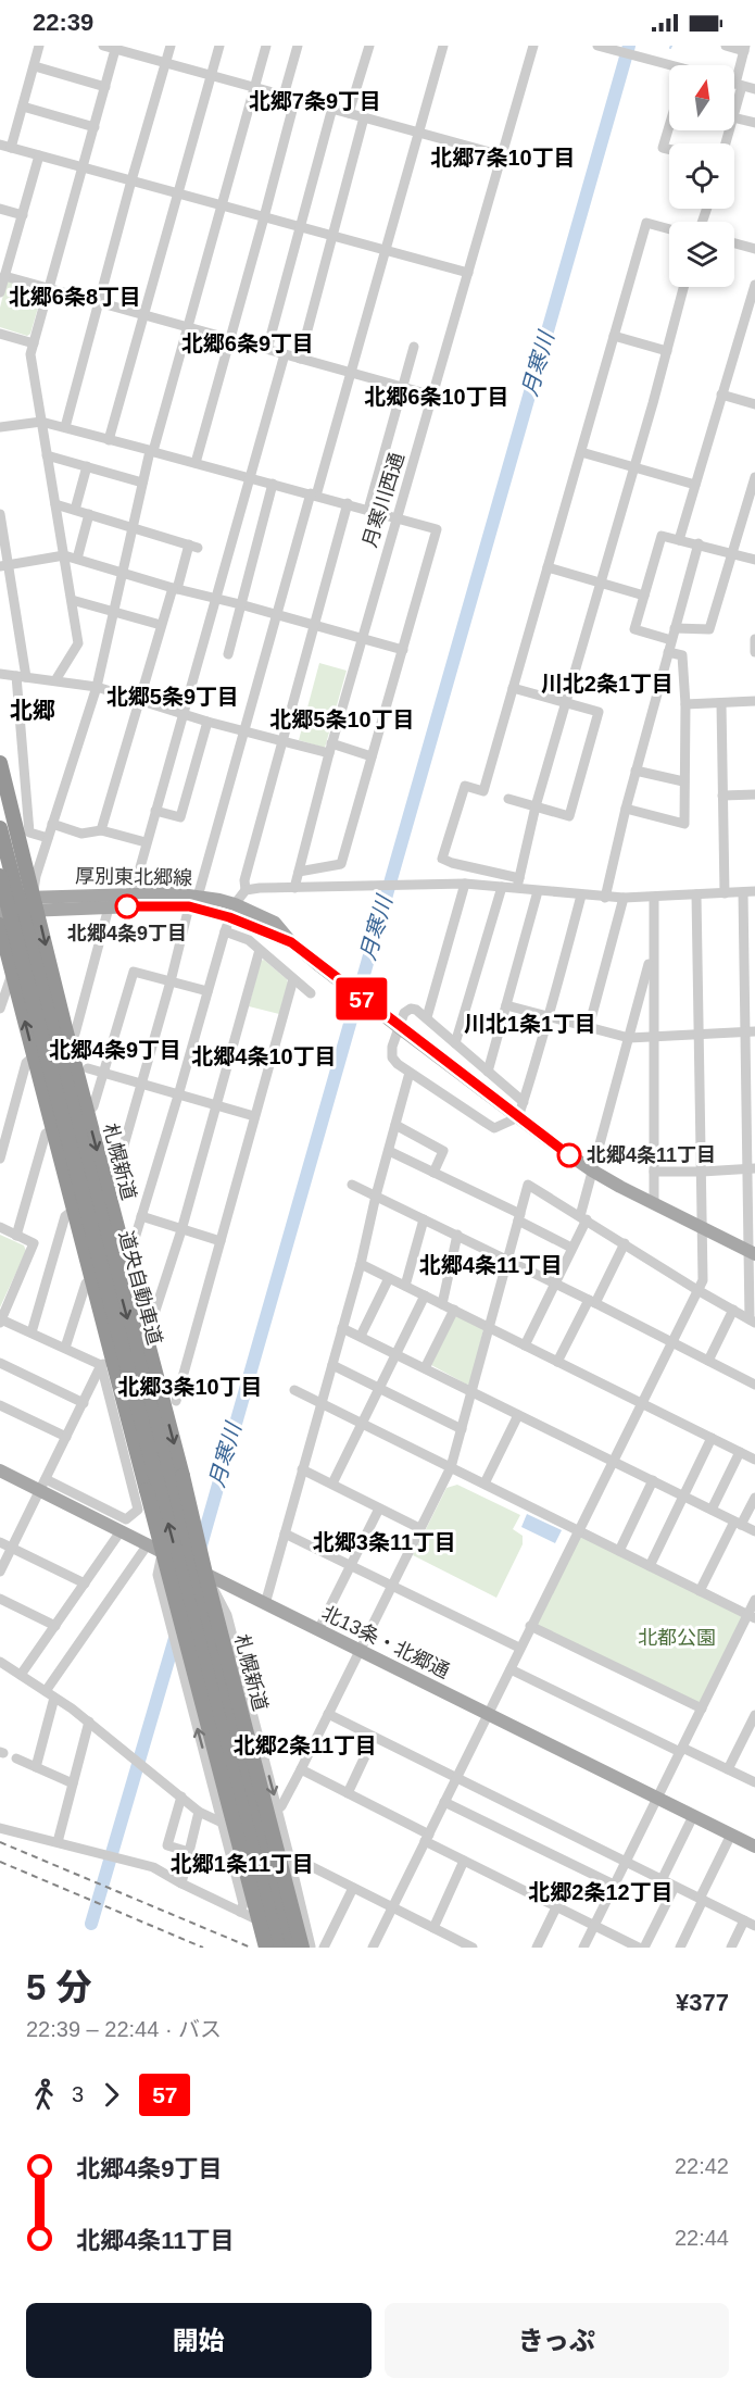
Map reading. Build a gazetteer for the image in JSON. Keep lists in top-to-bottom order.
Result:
{
  "streets": {
    "highway": ["札幌新道", "道央自動車道"],
    "main road": ["厚別東北郷線", "北13条・北郷通"],
    "street": ["月寒川西通"]
  },
  "crossings": [
    ["厚別東北郷線", "札幌新道"],
    ["札幌新道", "北13条・北郷通"]
  ],
  "districts": [
    "北郷7条9丁目",
    "北郷7条10丁目",
    "北郷6条8丁目",
    "北郷6条9丁目",
    "北郷6条10丁目",
    "川北2条1丁目",
    "北郷5条9丁目",
    "北郷",
    "北郷5条10丁目",
    "川北1条1丁目",
    "北郷4条9丁目",
    "北郷4条10丁目",
    "北郷4条11丁目",
    "北郷3条10丁目",
    "北郷3条11丁目",
    "北郷2条11丁目",
    "北郷1条11丁目",
    "北郷2条12丁目"
  ],
  "water": ["月寒川"],
  "parks": ["北都公園"],
  "places": ["北郷4条9丁目", "北郷4条11丁目"],
  "lines": ["bus line 57"],
  "north": "top",
  "page": {
    "status": "22:39",
    "on_map": "57",
    "heading": ["5 分", "22:39 – 22:44 · バス", "¥377"],
    "legs": ["3", "57"],
    "list": [
      {
        "name": "北郷4条9丁目",
        "value": "22:42"
      },
      {
        "name": "北郷4条11丁目",
        "value": "22:44"
      }
    ],
    "buttons": ["開始", "きっぷ"]
  }
}
